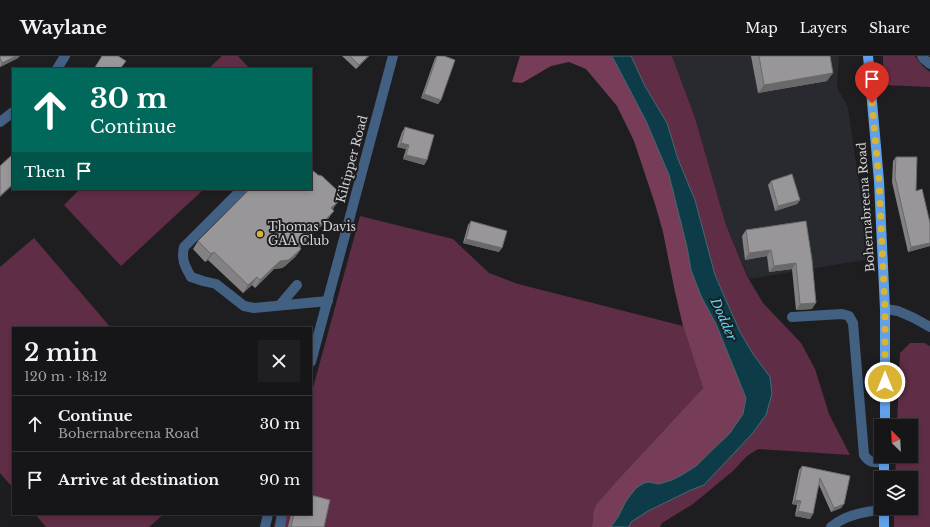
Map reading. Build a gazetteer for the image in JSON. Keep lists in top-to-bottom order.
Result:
{
  "streets": {
    "main road": ["Bohernabreena Road"],
    "street": ["Kiltipper Road"]
  },
  "water": ["Dodder"],
  "places": ["Thomas Davis GAA Club"],
  "north": "top left",
  "page": {
    "header": "Waylane",
    "nav": ["Map", "Layers", "Share"],
    "turn": ["30 m", "Continue"],
    "then": "Then",
    "heading": ["2 min", "120 m · 18:12"],
    "list": [
      {
        "name": "Continue",
        "note": "Bohernabreena Road",
        "value": "30 m"
      },
      {
        "name": "Arrive at destination",
        "value": "90 m"
      }
    ]
  }
}
